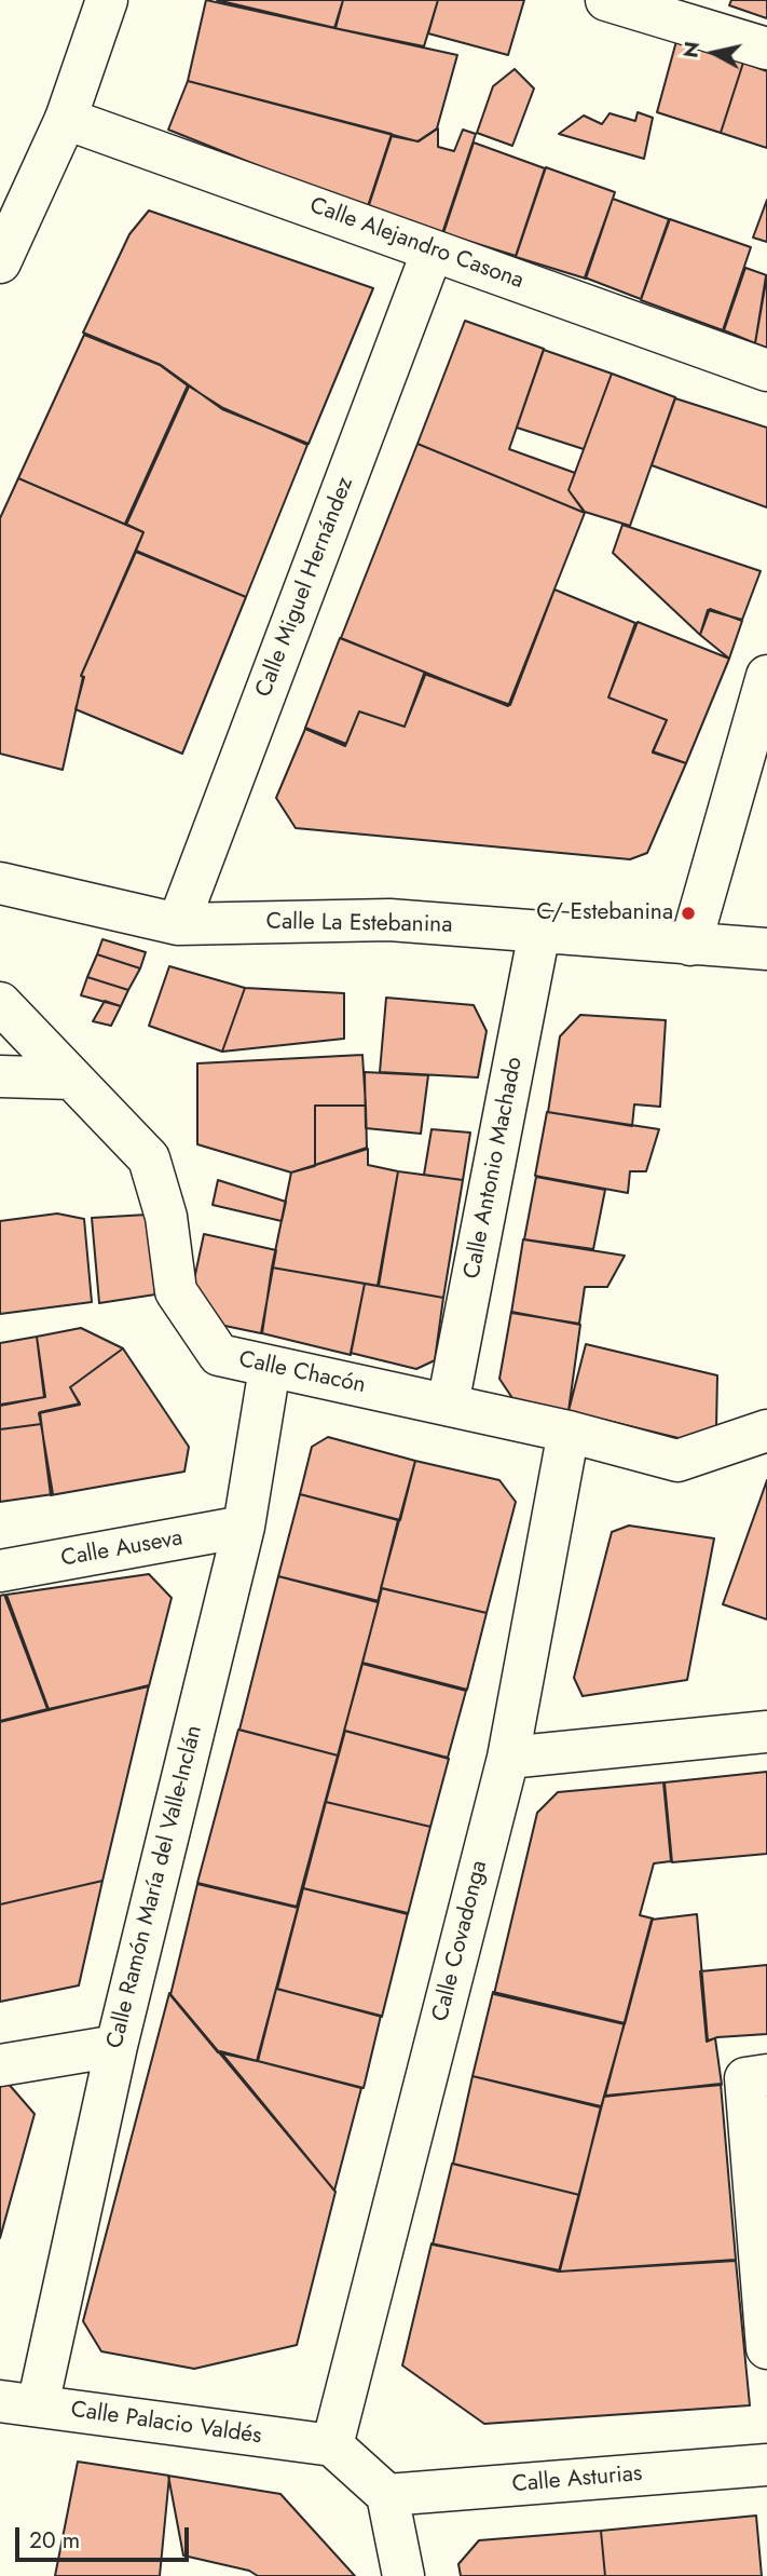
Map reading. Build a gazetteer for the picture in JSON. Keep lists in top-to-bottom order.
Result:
{
  "streets": {
    "street": [
      "Calle Alejandro Casona",
      "Calle Miguel Hernández",
      "Calle La Estebanina",
      "Calle Antonio Machado",
      "Calle Chacón",
      "Calle Auseva",
      "Calle Ramón María del Valle-Inclán",
      "Calle Covadonga",
      "Calle Palacio Valdés",
      "Calle Asturias"
    ]
  },
  "crossings": [
    ["Calle Alejandro Casona", "Calle Miguel Hernández"],
    ["Calle Miguel Hernández", "Calle La Estebanina"],
    ["Calle La Estebanina", "Calle Antonio Machado"],
    ["Calle Antonio Machado", "Calle Chacón"],
    ["Calle Chacón", "Calle Ramón María del Valle-Inclán"],
    ["Calle Chacón", "Calle Covadonga"],
    ["Calle Auseva", "Calle Ramón María del Valle-Inclán"],
    ["Calle Ramón María del Valle-Inclán", "Calle Palacio Valdés"],
    ["Calle Covadonga", "Calle Palacio Valdés"]
  ],
  "places": ["C/ Estebanina"],
  "scale_bar": "20 m",
  "north": "left"
}
